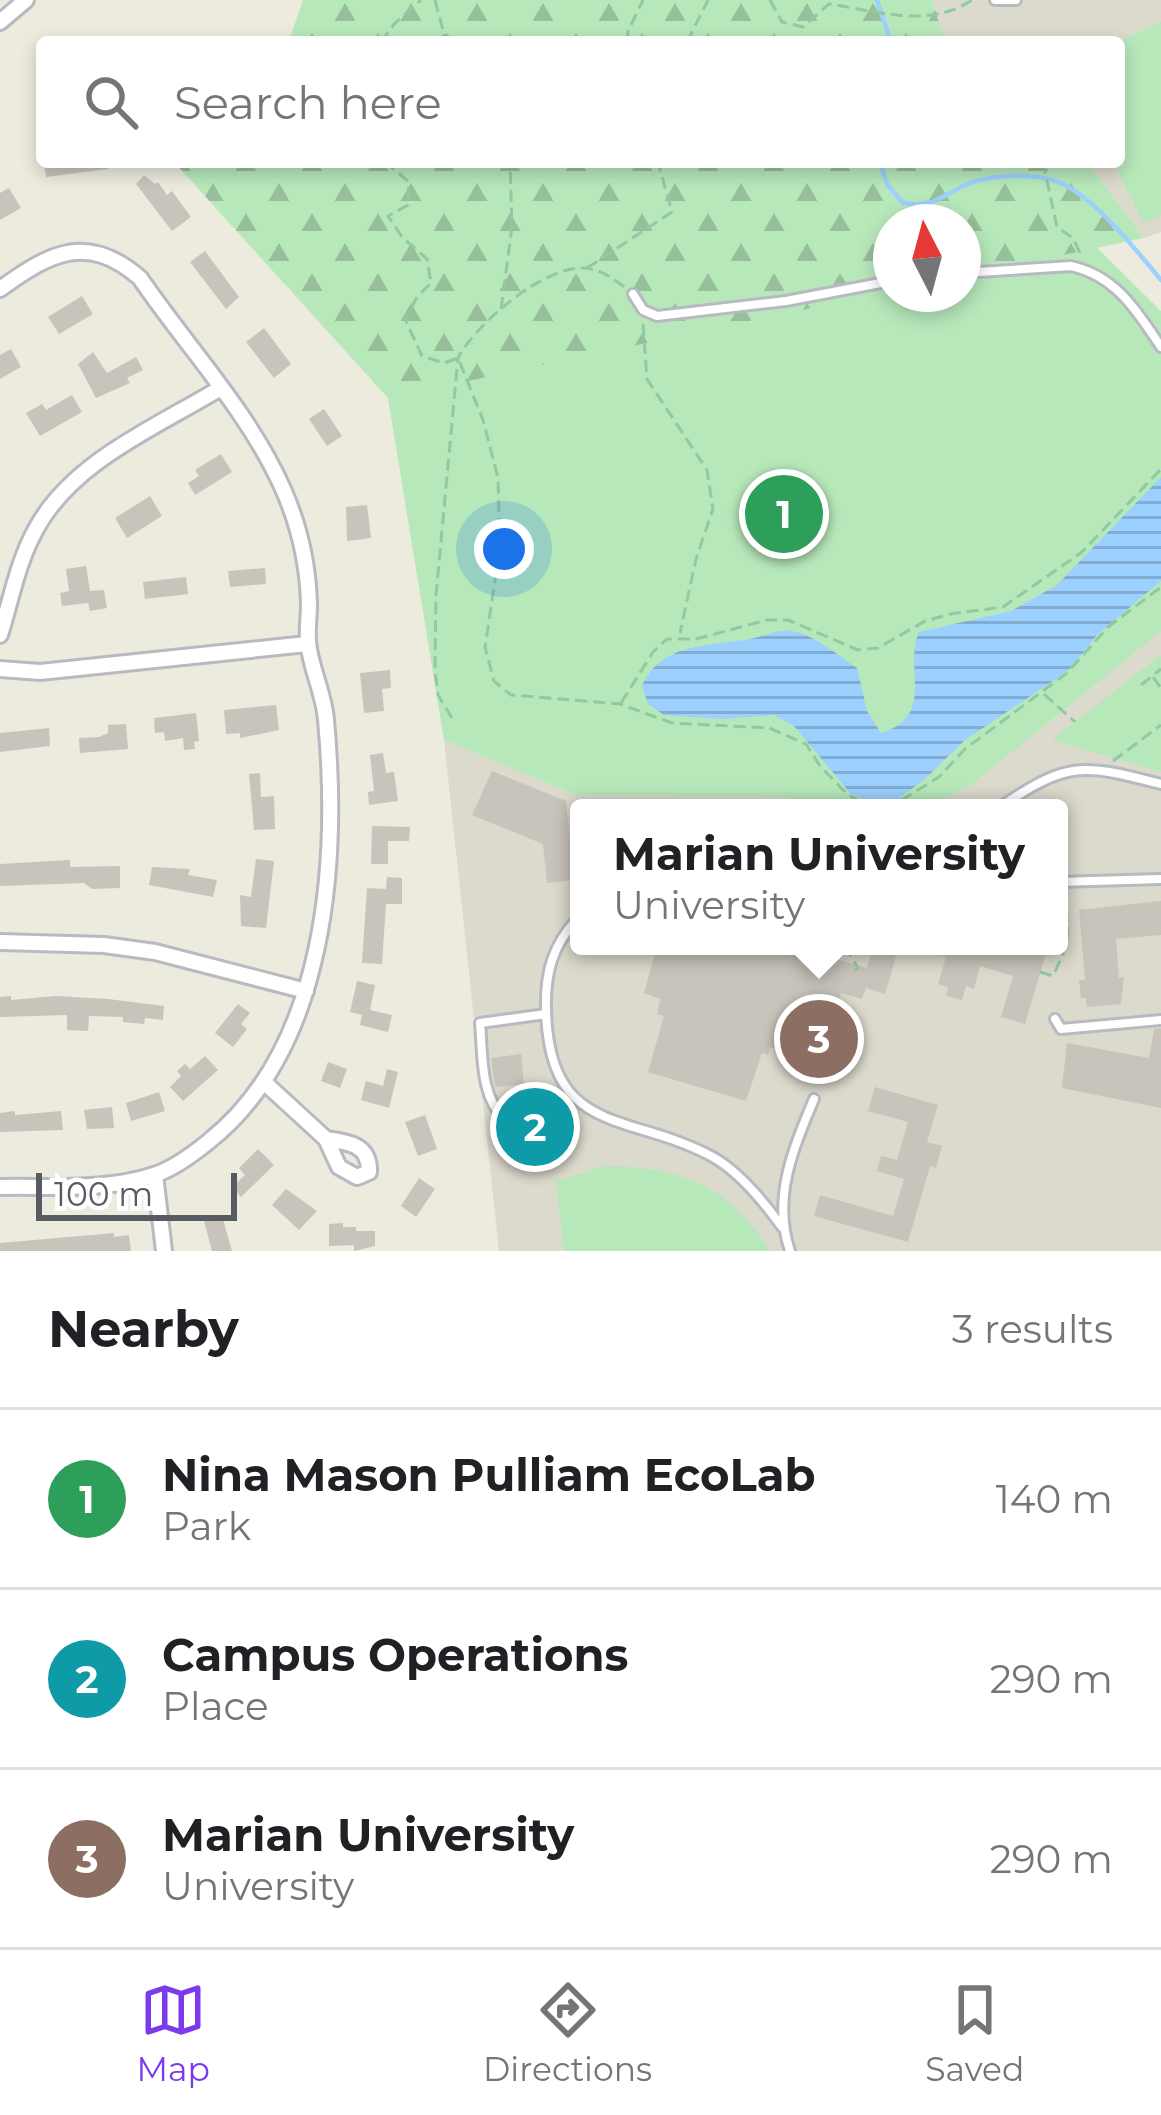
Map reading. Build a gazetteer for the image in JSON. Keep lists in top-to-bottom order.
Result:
{
  "scale_bar": "100 m",
  "north": "top",
  "page": {
    "search": "Search here",
    "pins": ["1", "3", "2"],
    "popup": ["Marian University", "University"],
    "scale": "100 m",
    "heading": ["Nearby", "3 results"],
    "list": [
      {
        "mark": "1",
        "name": "Nina Mason Pulliam EcoLab",
        "note": "Park",
        "value": "140 m"
      },
      {
        "mark": "2",
        "name": "Campus Operations",
        "note": "Place",
        "value": "290 m"
      },
      {
        "mark": "3",
        "name": "Marian University",
        "note": "University",
        "value": "290 m"
      }
    ],
    "nav": ["Map", "Directions", "Saved"]
  }
}
